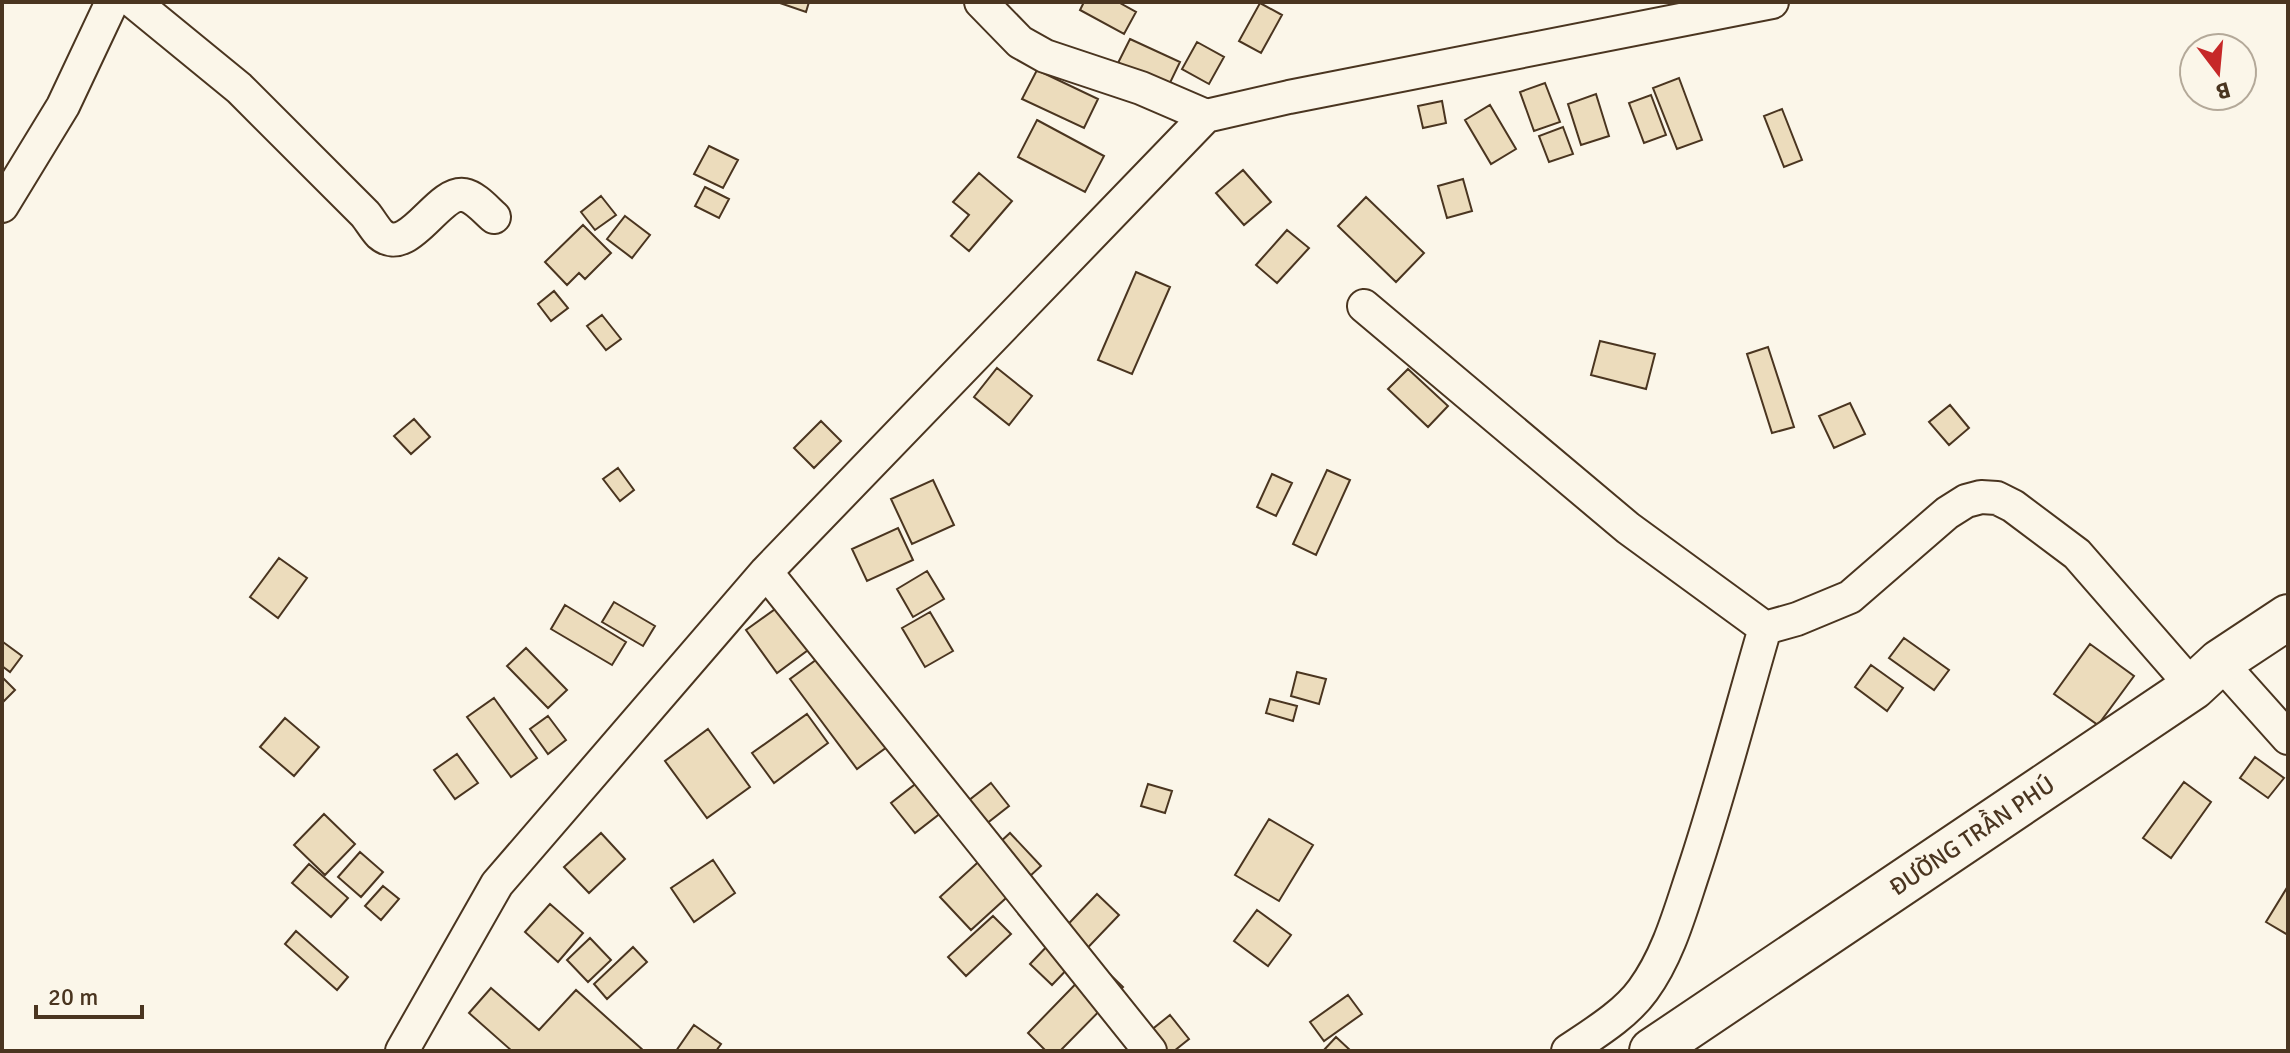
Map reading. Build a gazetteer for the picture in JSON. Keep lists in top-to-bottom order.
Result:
{
  "streets": {
    "main road": ["ĐƯỜNG TRẦN PHÚ"]
  },
  "scale_bar": "20 m",
  "north": "bottom"
}
